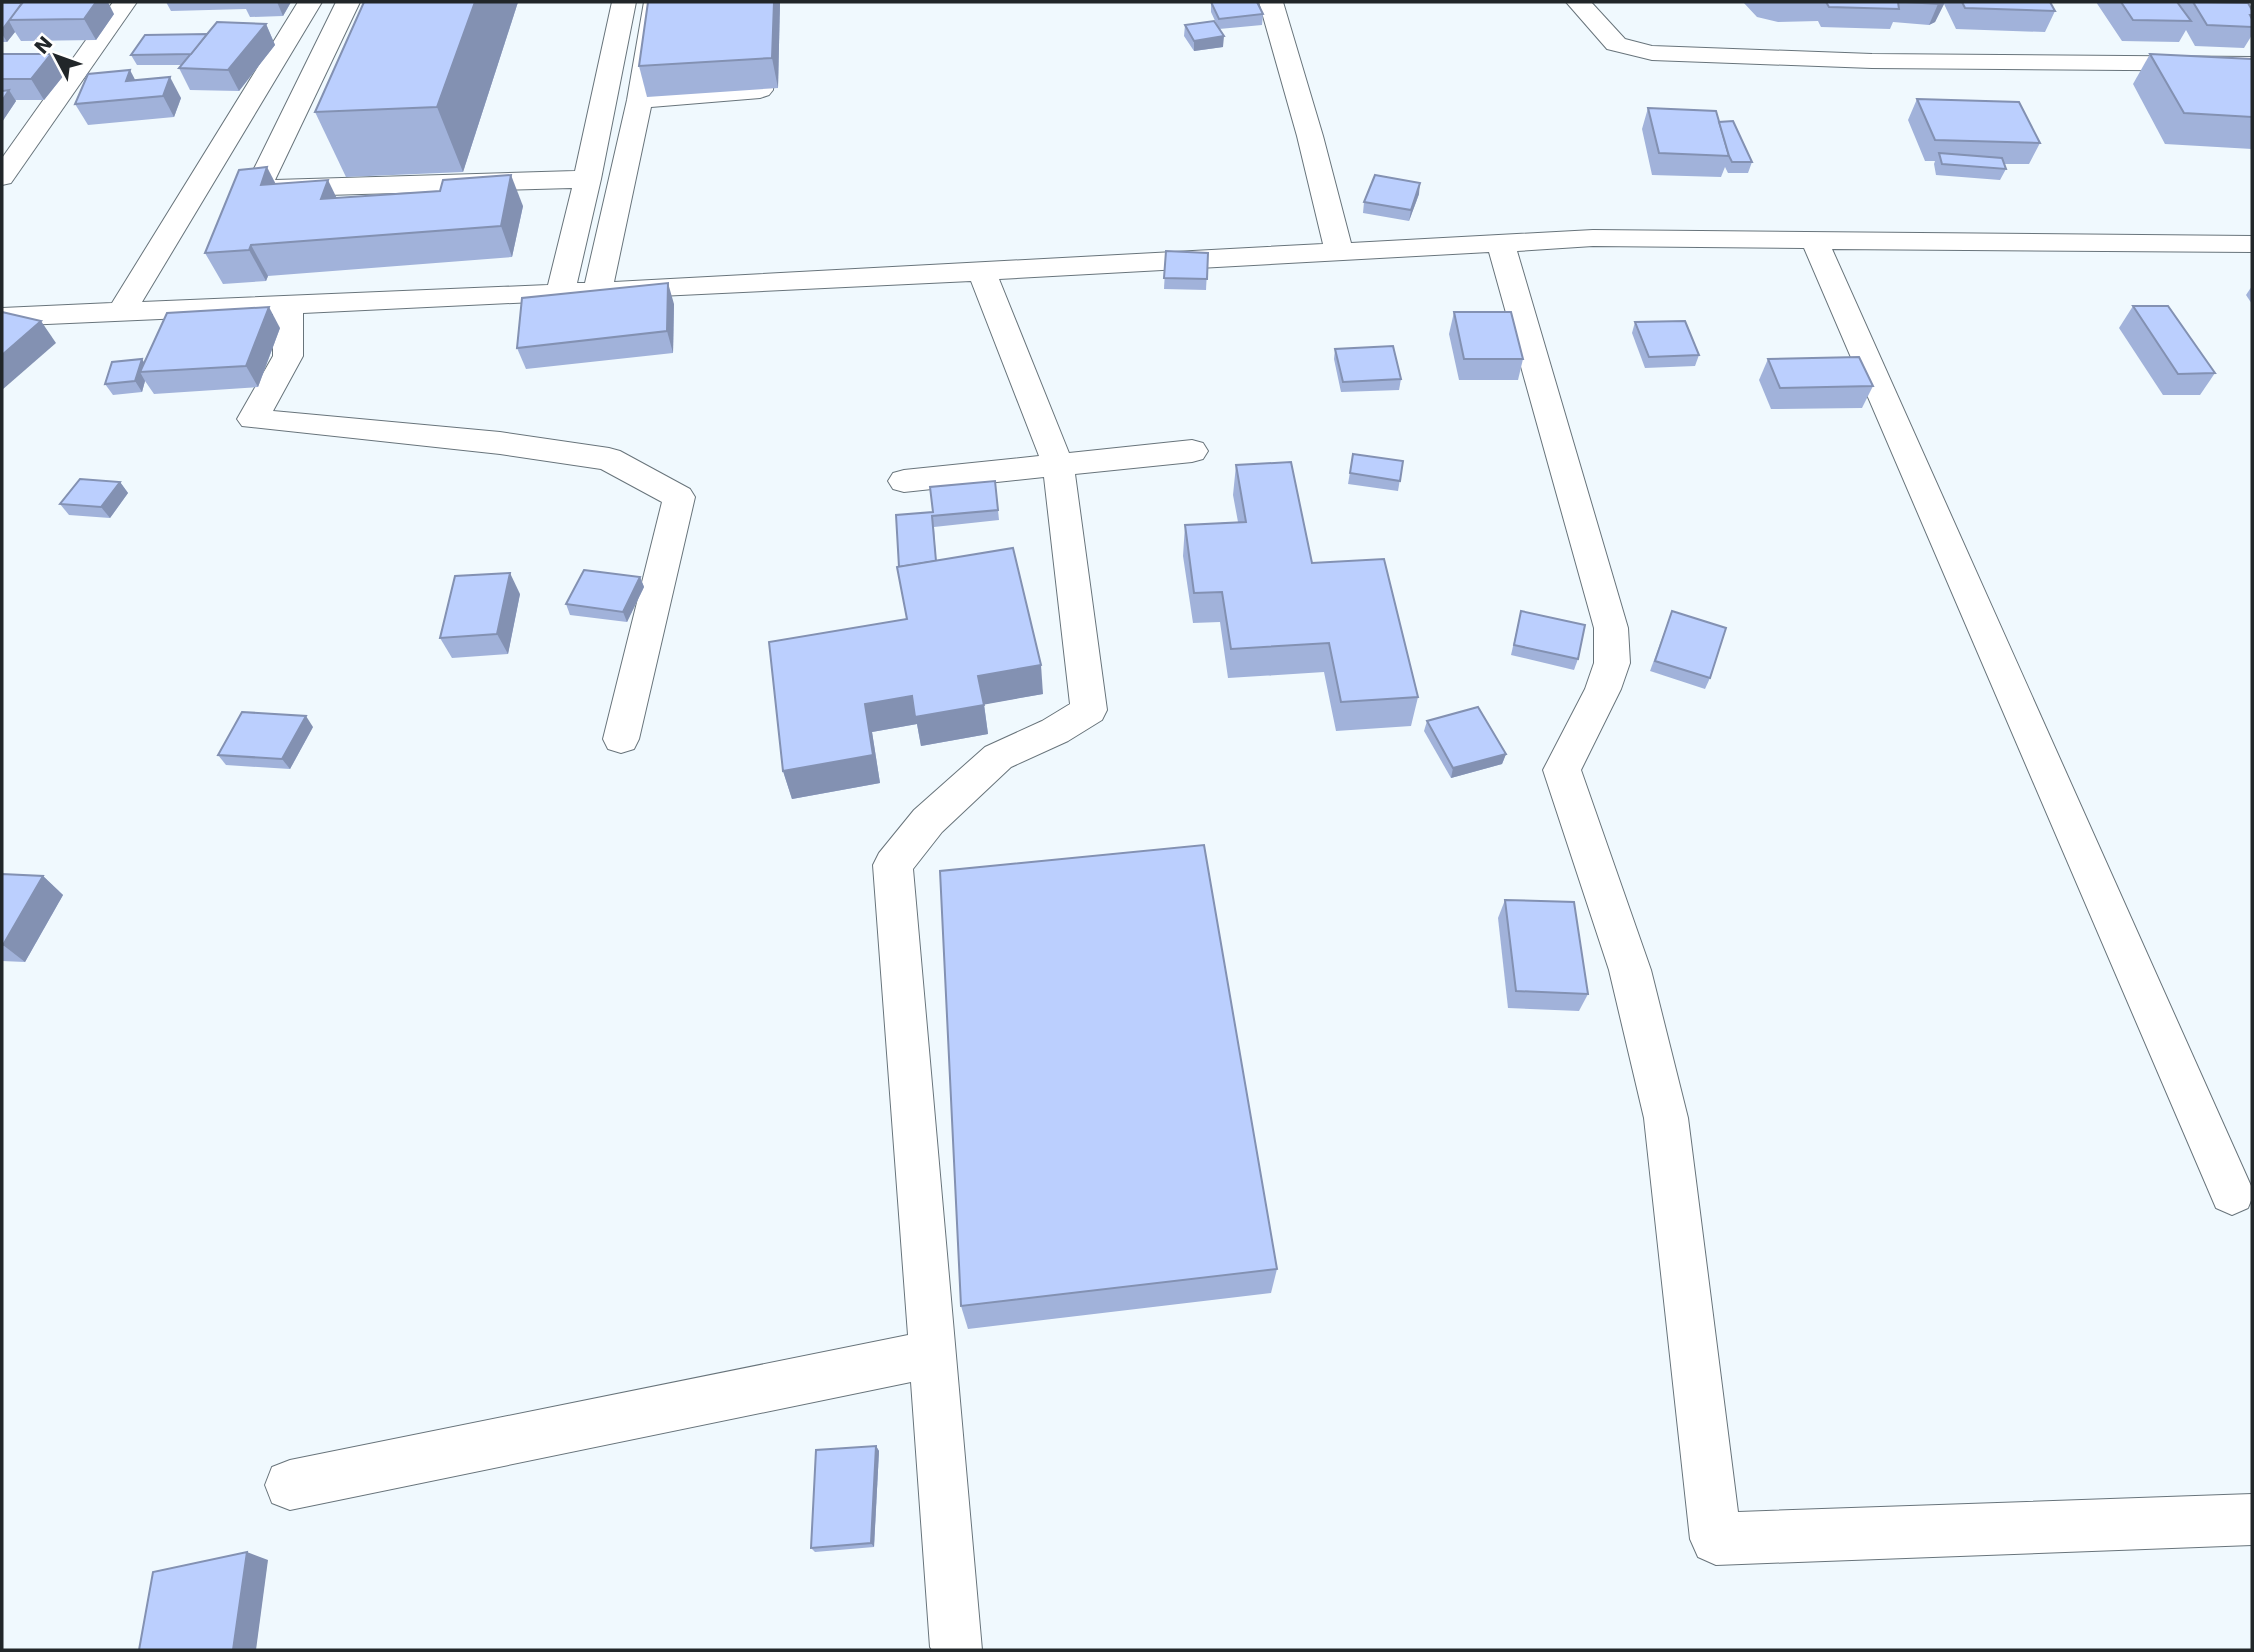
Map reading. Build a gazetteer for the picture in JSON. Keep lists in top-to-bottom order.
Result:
{
  "north": "top left"
}
